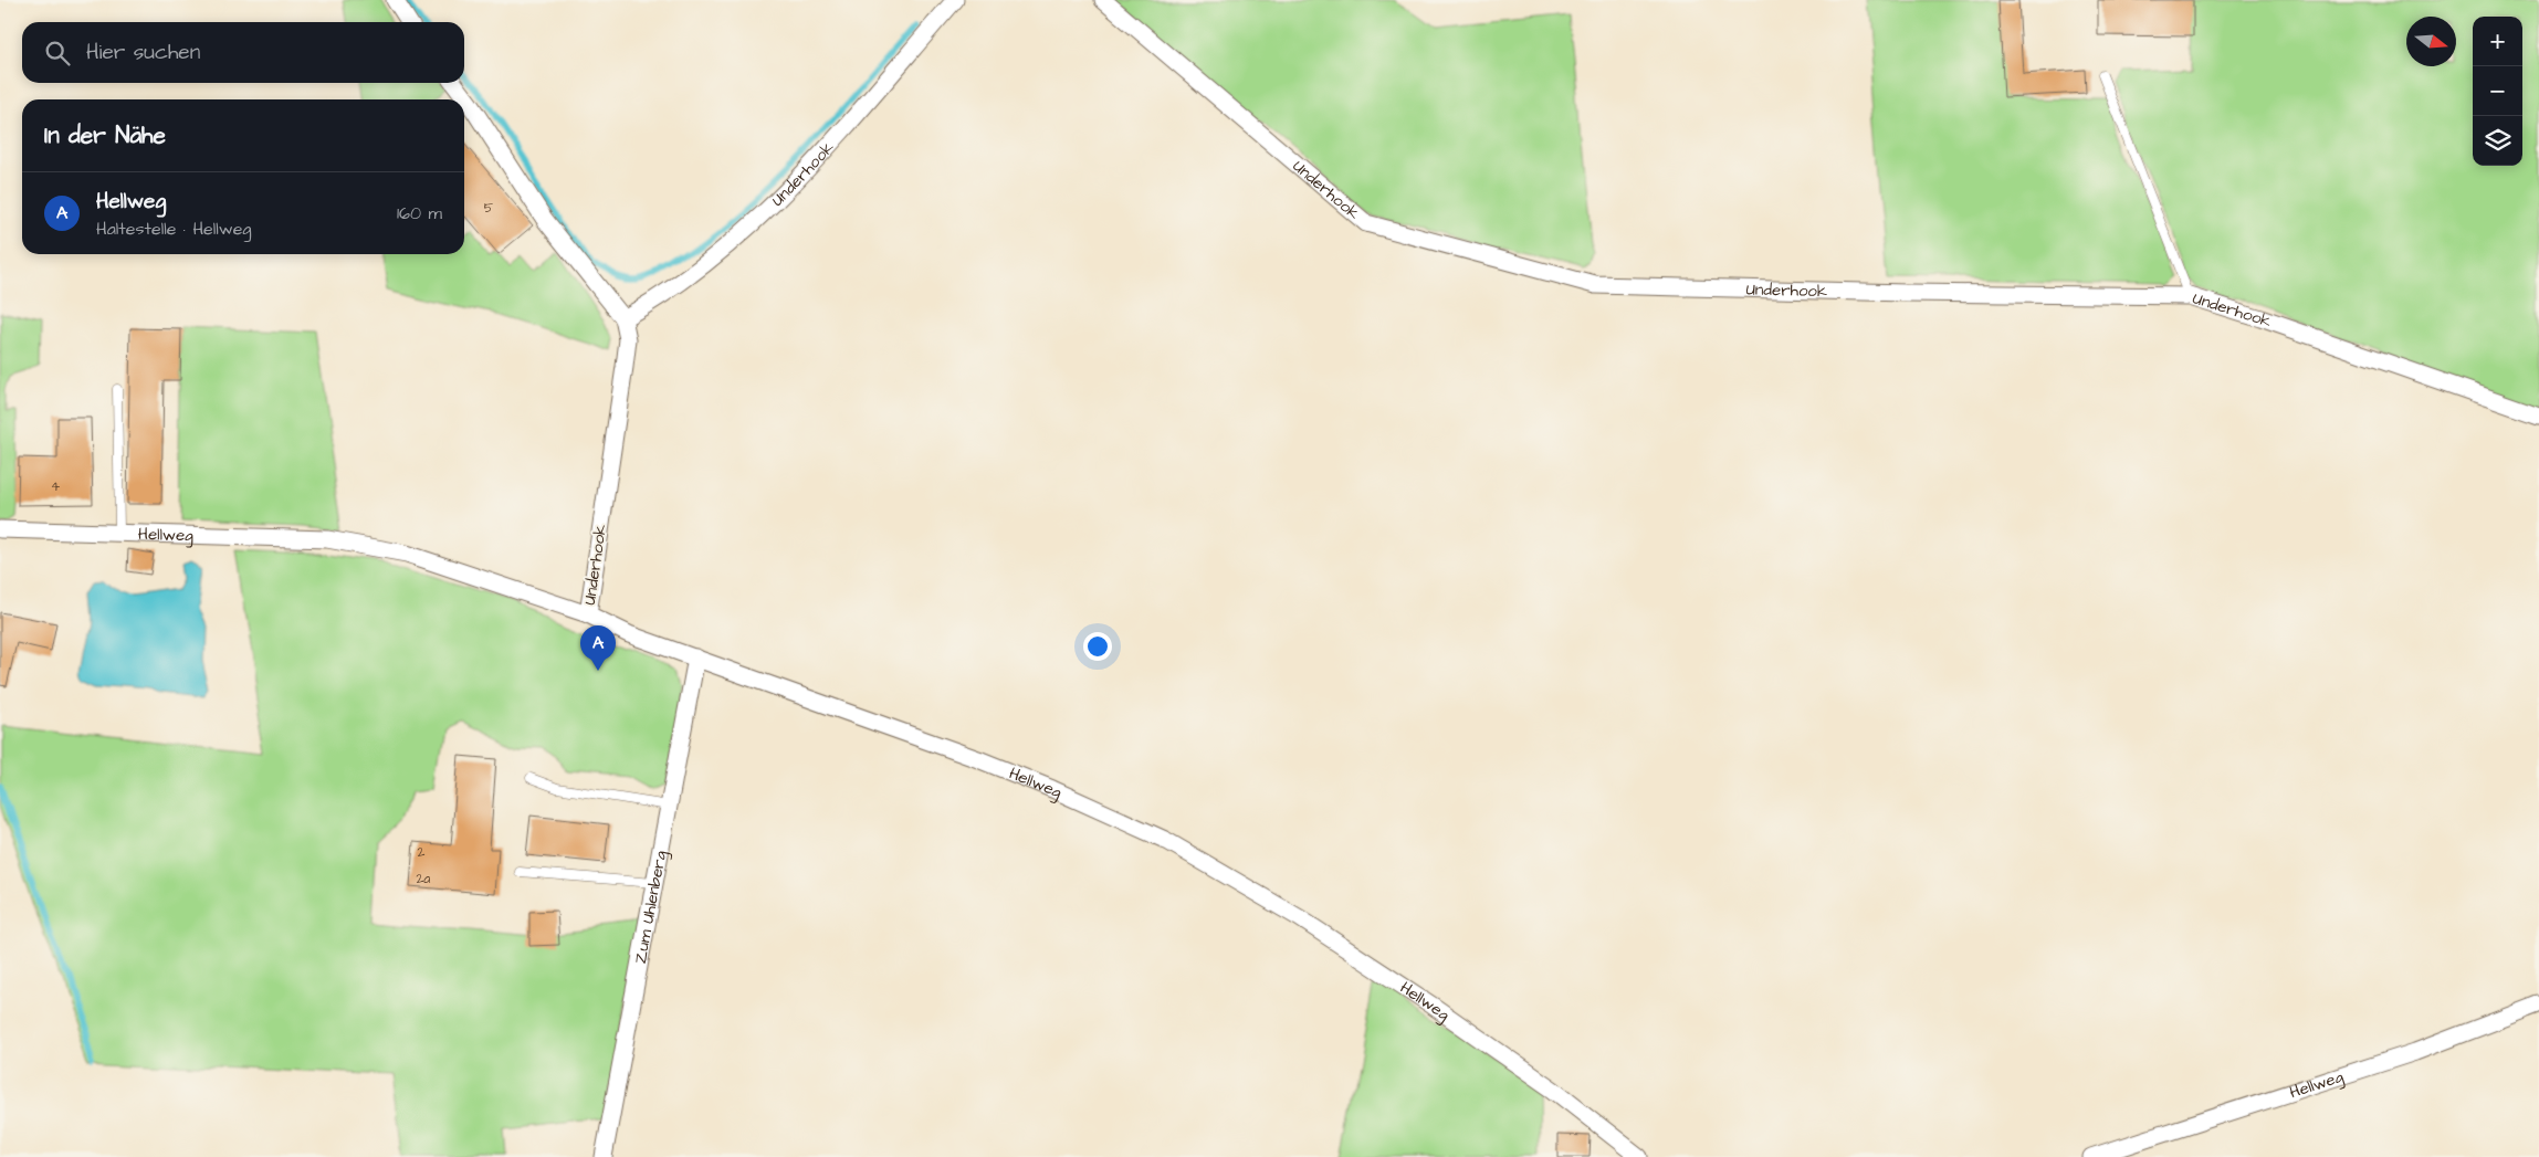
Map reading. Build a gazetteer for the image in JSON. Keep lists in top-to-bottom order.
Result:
{
  "streets": {
    "street": ["Underhook", "Hellweg", "Zum Uhlenberg"]
  },
  "crossings": [
    ["Underhook", "Hellweg"],
    ["Hellweg", "Zum Uhlenberg"]
  ],
  "house_numbers": [
    "5",
    "4",
    "2",
    "2a"
  ],
  "north": "right",
  "page": {
    "map_buttons": ["+", "−"],
    "search": "Hier suchen",
    "heading": "In der Nähe",
    "list": [
      {
        "mark": "A",
        "name": "Hellweg",
        "note": "Haltestelle · Hellweg",
        "value": "160 m"
      }
    ],
    "pins": "A"
  }
}
